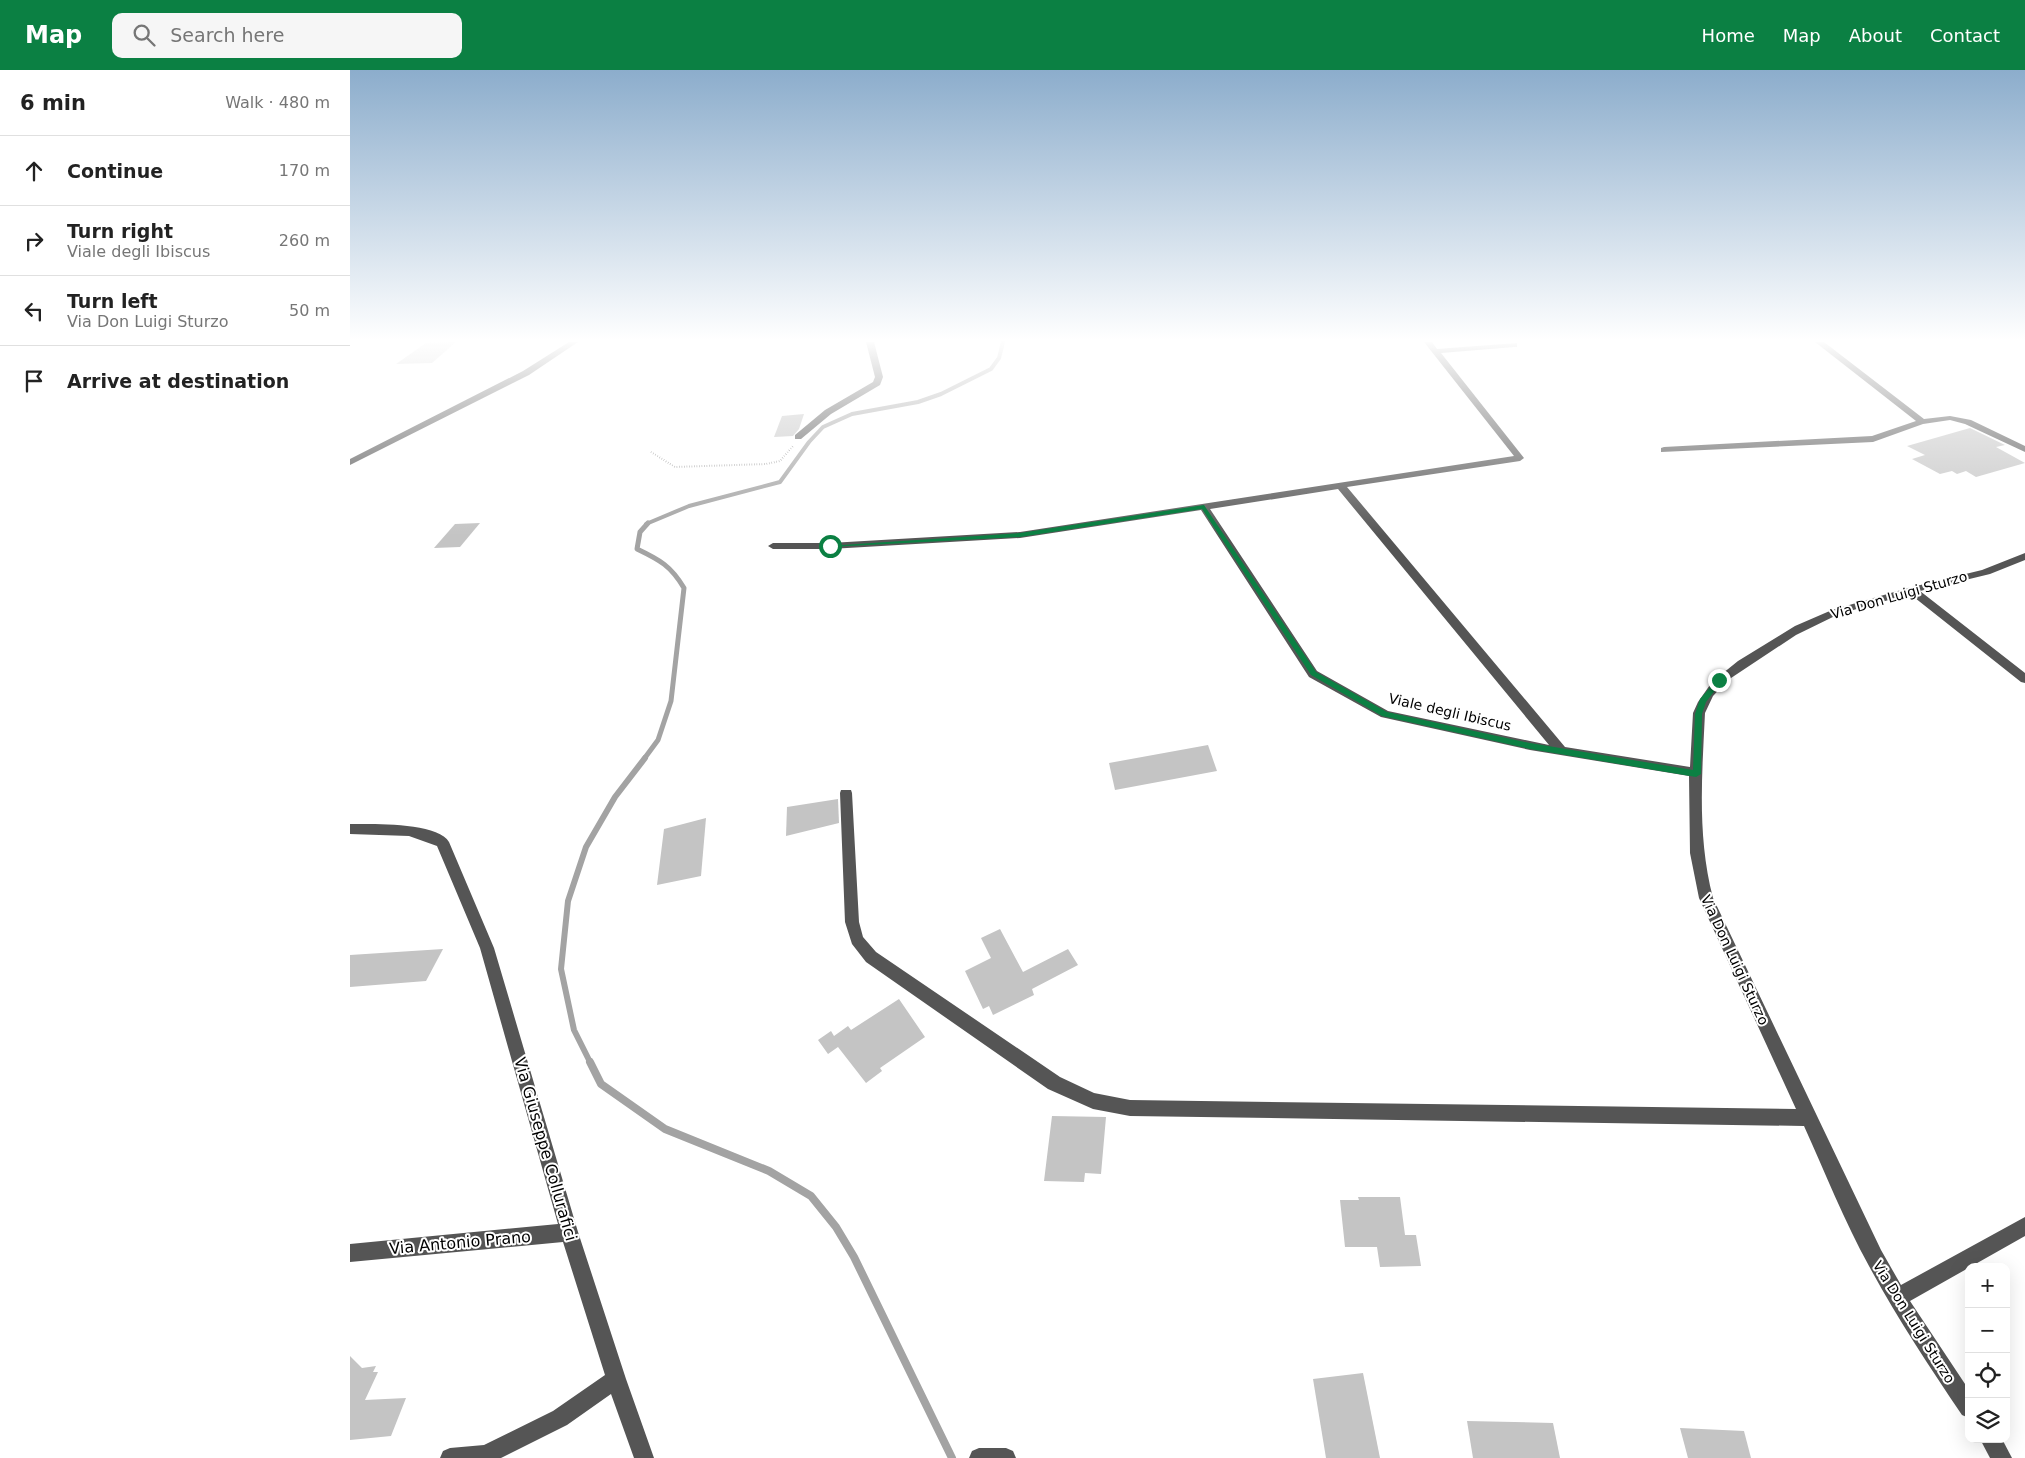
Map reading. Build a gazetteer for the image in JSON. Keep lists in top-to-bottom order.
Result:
{
  "streets": {
    "street": [
      "Via Don Luigi Sturzo",
      "Viale degli Ibiscus",
      "Via Giuseppe Collurafici",
      "Via Antonio Prano"
    ]
  },
  "crossings": [
    ["Via Don Luigi Sturzo", "Viale degli Ibiscus"],
    ["Via Giuseppe Collurafici", "Via Antonio Prano"]
  ],
  "page": {
    "header": "Map",
    "search": "Search here",
    "nav": [
      "Home",
      "Map",
      "About",
      "Contact"
    ],
    "heading": ["6 min", "Walk · 480 m"],
    "list": [
      ["Continue", "170 m"],
      ["Turn right", "Viale degli Ibiscus", "260 m"],
      ["Turn left", "Via Don Luigi Sturzo", "50 m"],
      "Arrive at destination"
    ],
    "map_buttons": ["+", "−"]
  }
}
